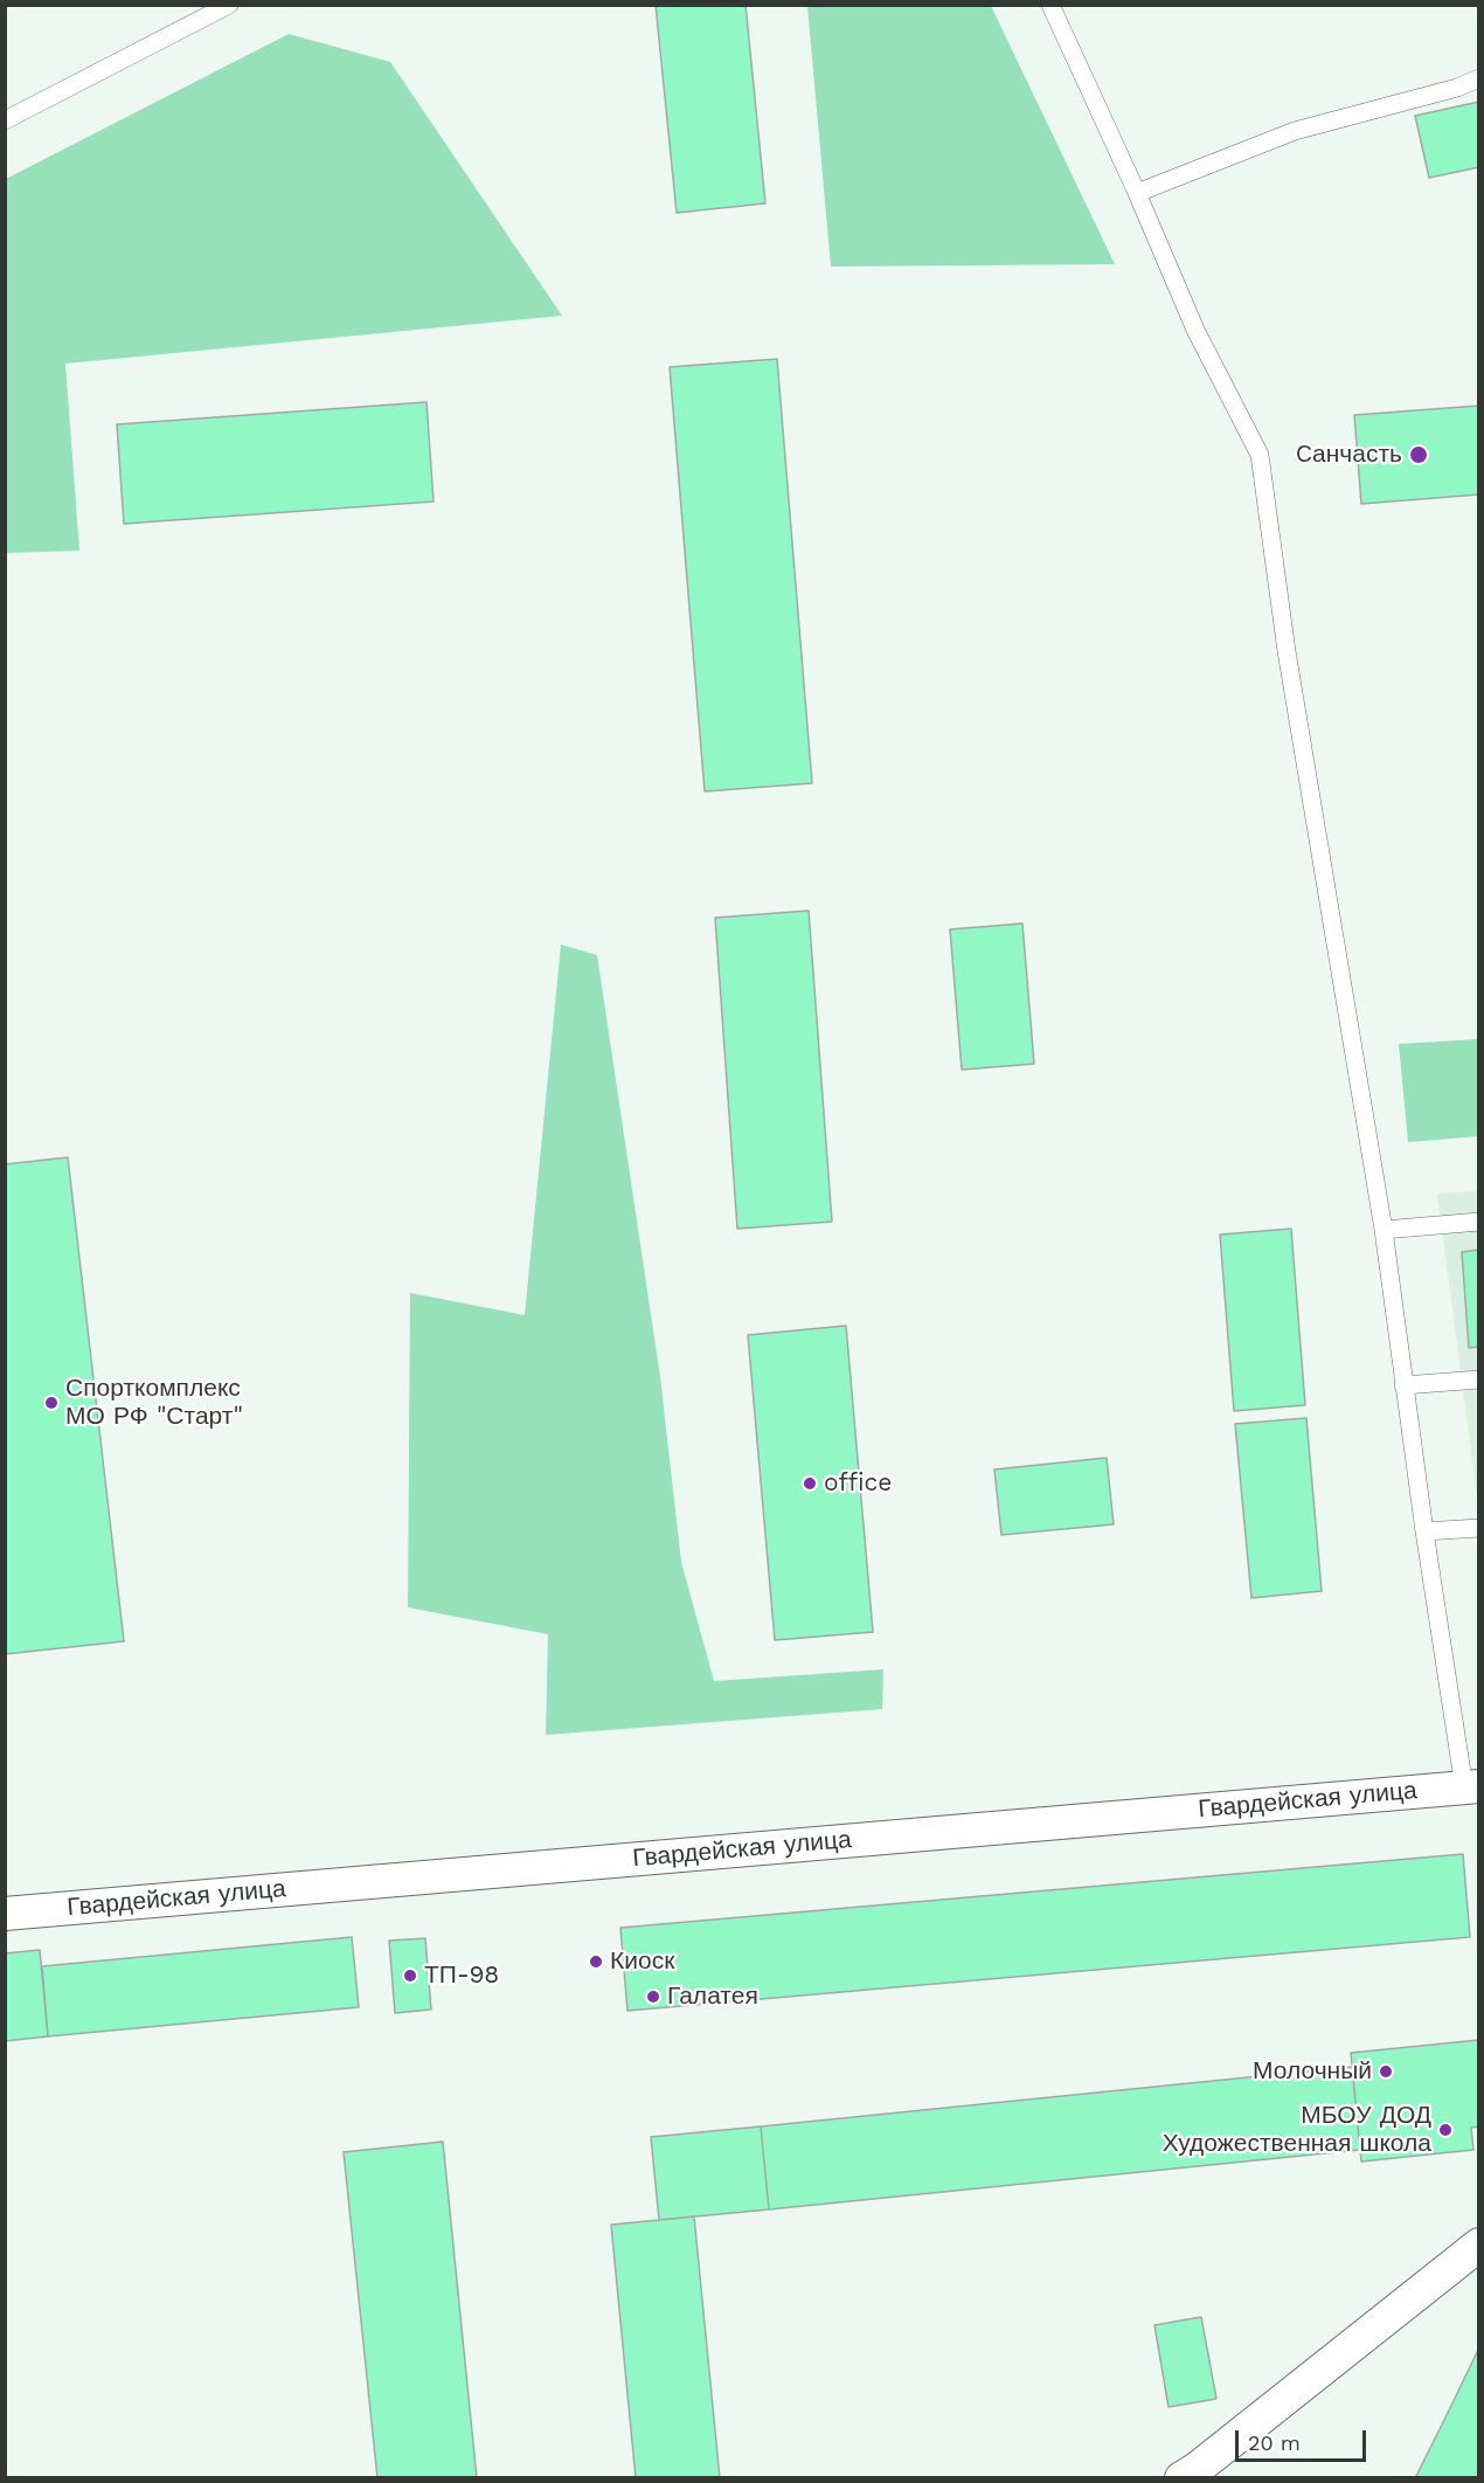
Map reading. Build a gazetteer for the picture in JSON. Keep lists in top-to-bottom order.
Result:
{
  "streets": {
    "street": ["Гвардейская улица"]
  },
  "places": [
    "Cанчасть",
    "Спорткомплекс МО РФ \"Старт\"",
    "office",
    "Киоск",
    "ТП-98",
    "Галатея",
    "Молочный",
    "МБОУ ДОД Художественная школа"
  ],
  "scale_bar": "20 m"
}
